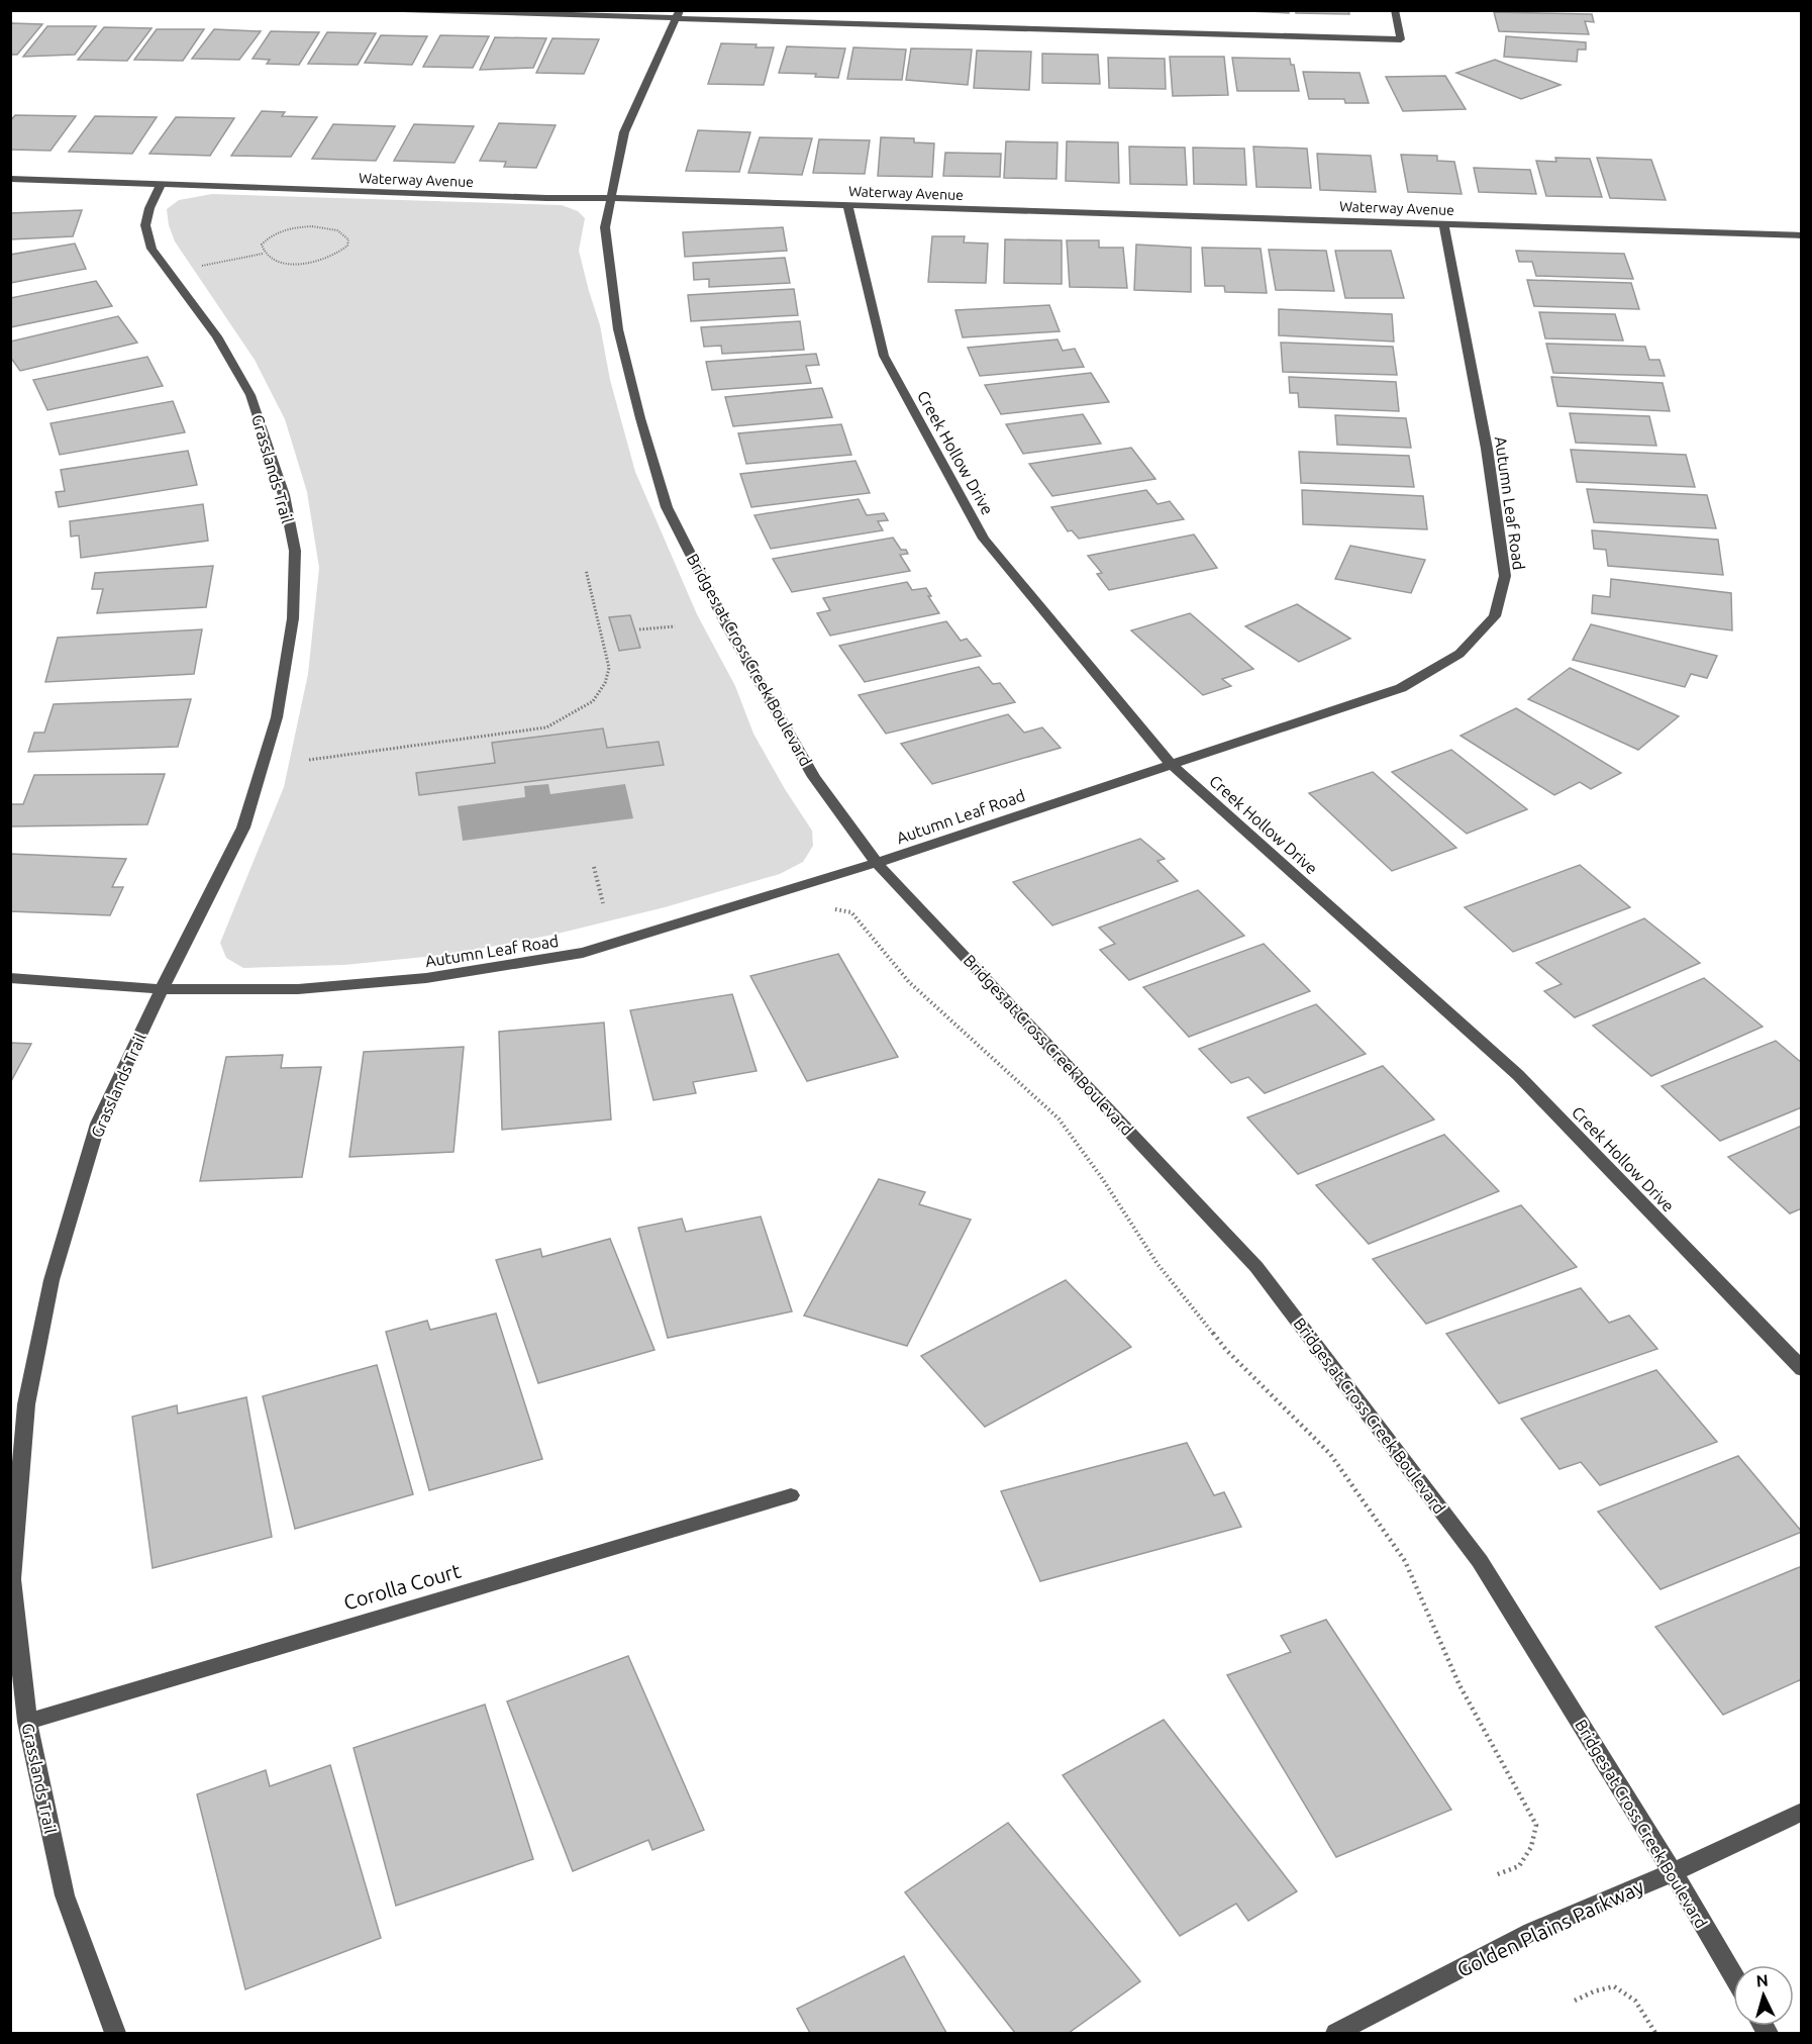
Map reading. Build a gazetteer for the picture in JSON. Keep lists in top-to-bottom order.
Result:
{
  "streets": {
    "street": [
      "Waterway Avenue",
      "Creek Hollow Drive",
      "Grasslands Trail",
      "Autumn Leaf Road",
      "Bridges at Cross Creek Boulevard",
      "Corolla Court",
      "Golden Plains Parkway"
    ]
  },
  "crossings": [
    ["Waterway Avenue", "Creek Hollow Drive"],
    ["Waterway Avenue", "Grasslands Trail"],
    ["Waterway Avenue", "Autumn Leaf Road"],
    ["Waterway Avenue", "Bridges at Cross Creek Boulevard"],
    ["Creek Hollow Drive", "Autumn Leaf Road"],
    ["Grasslands Trail", "Autumn Leaf Road"],
    ["Grasslands Trail", "Corolla Court"],
    ["Autumn Leaf Road", "Bridges at Cross Creek Boulevard"],
    ["Bridges at Cross Creek Boulevard", "Golden Plains Parkway"]
  ],
  "north": "top"
}
